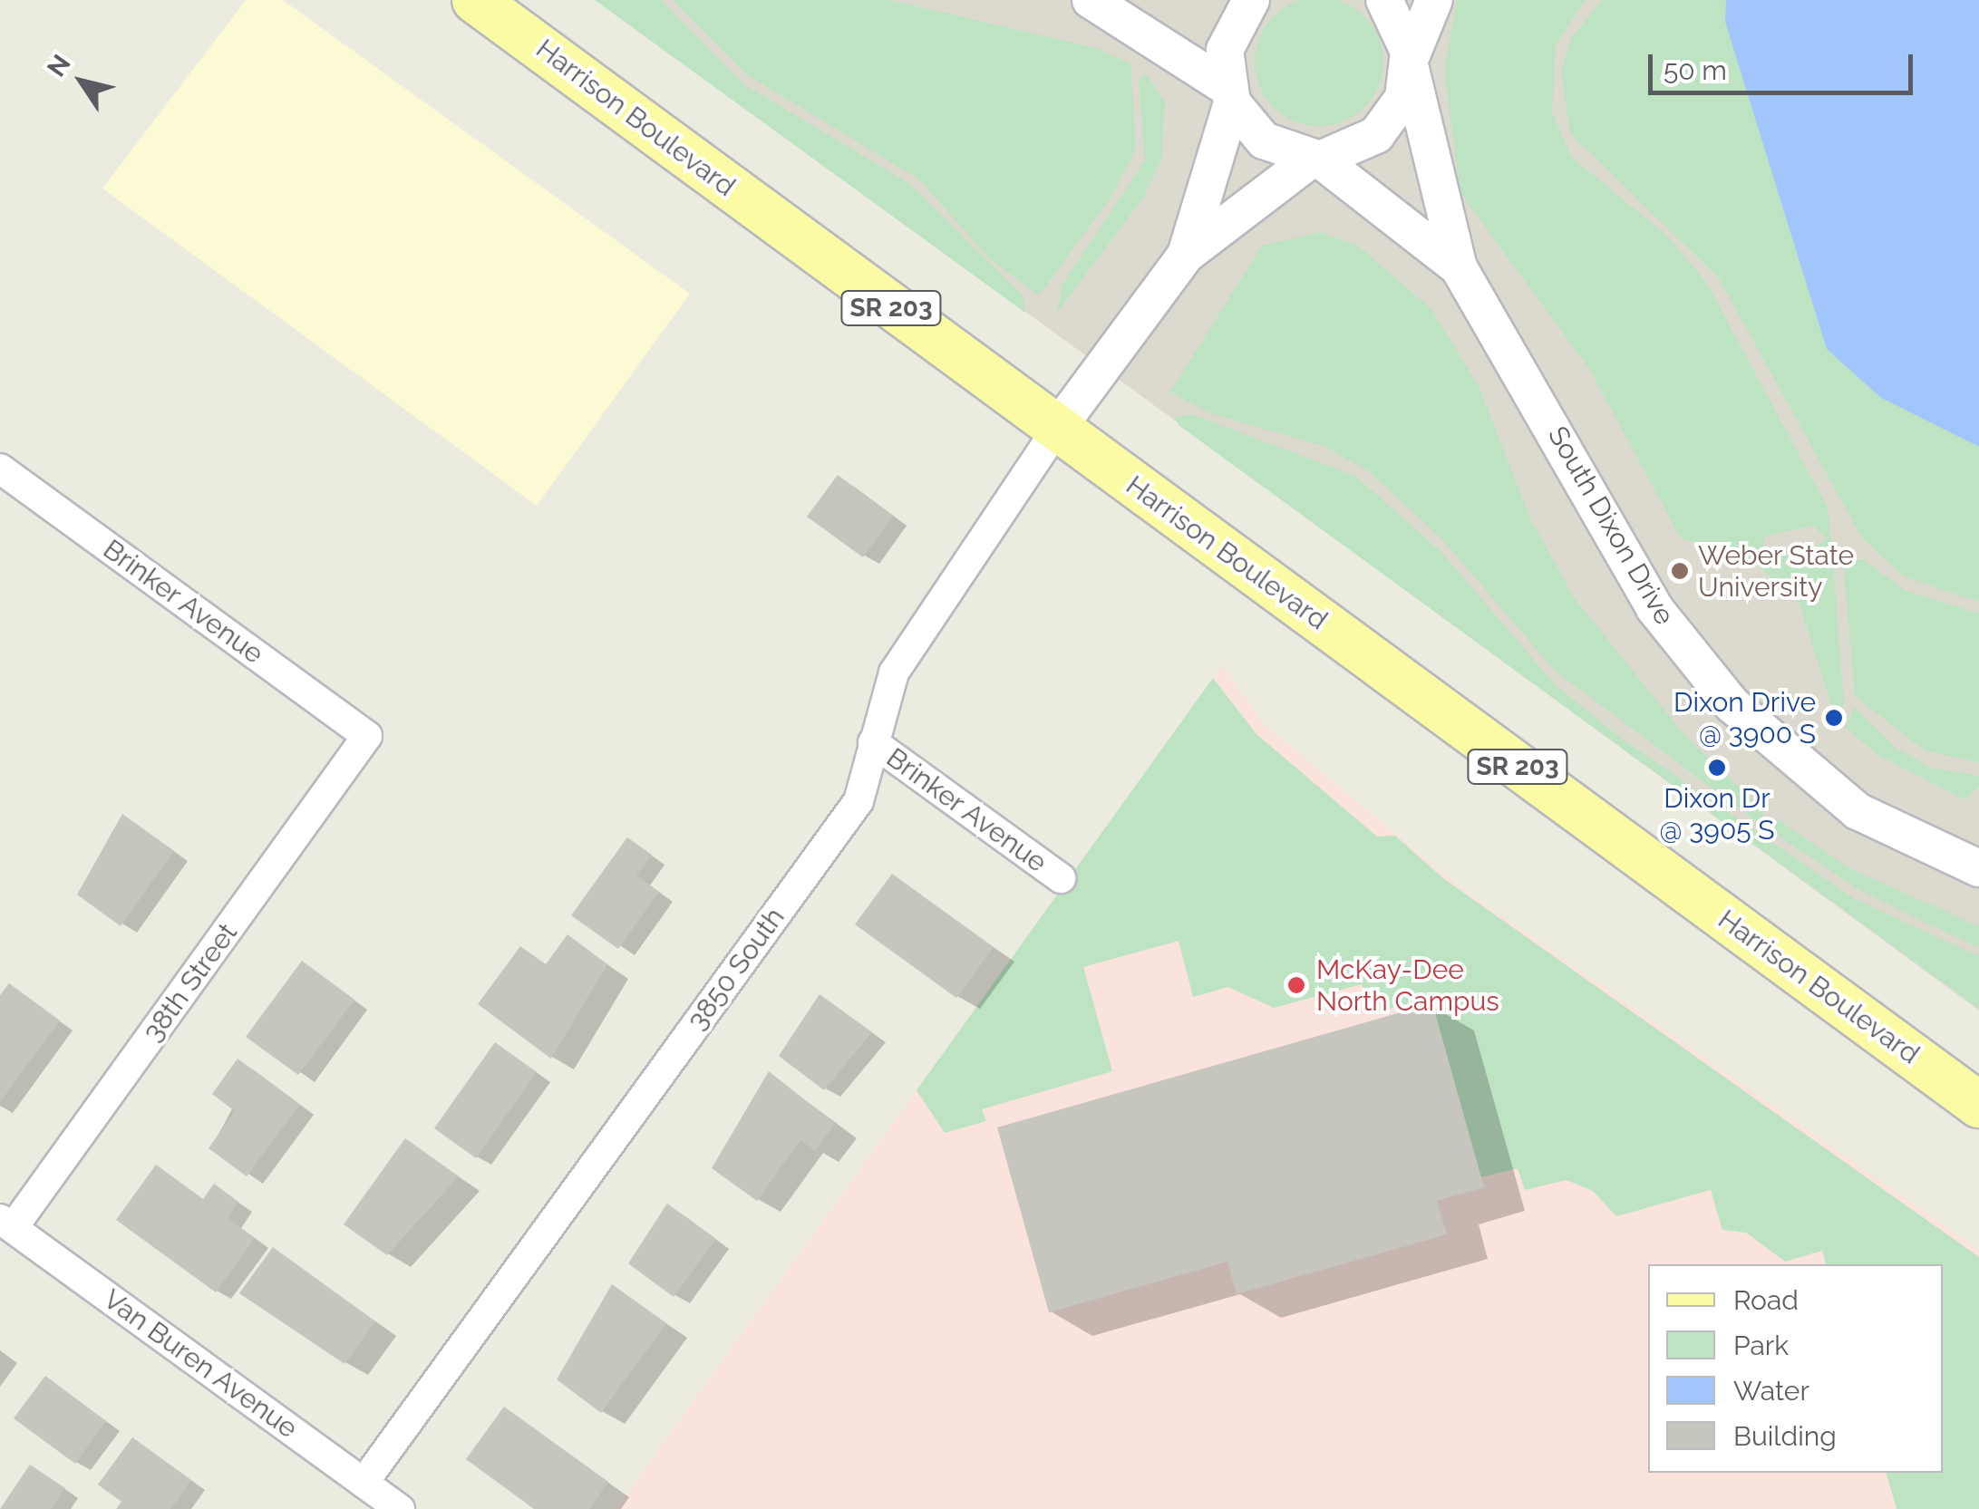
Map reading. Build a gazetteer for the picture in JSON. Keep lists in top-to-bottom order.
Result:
{
  "streets": {
    "main road": ["Harrison Boulevard", "SR 203"],
    "street": [
      "South Dixon Drive",
      "Brinker Avenue",
      "3850 South",
      "38th Street",
      "Van Buren Avenue"
    ]
  },
  "crossings": [
    ["Harrison Boulevard", "3850 South"],
    ["Brinker Avenue", "3850 South"],
    ["Brinker Avenue", "38th Street"],
    ["3850 South", "Van Buren Avenue"],
    ["38th Street", "Van Buren Avenue"]
  ],
  "places": [
    "Weber State University",
    "Dixon Drive @ 3900 S",
    "Dixon Dr @ 3905 S",
    "McKay-Dee North Campus"
  ],
  "legend": [
    "Road",
    "Park",
    "Water",
    "Building"
  ],
  "scale_bar": "50 m",
  "north": "top left"
}
